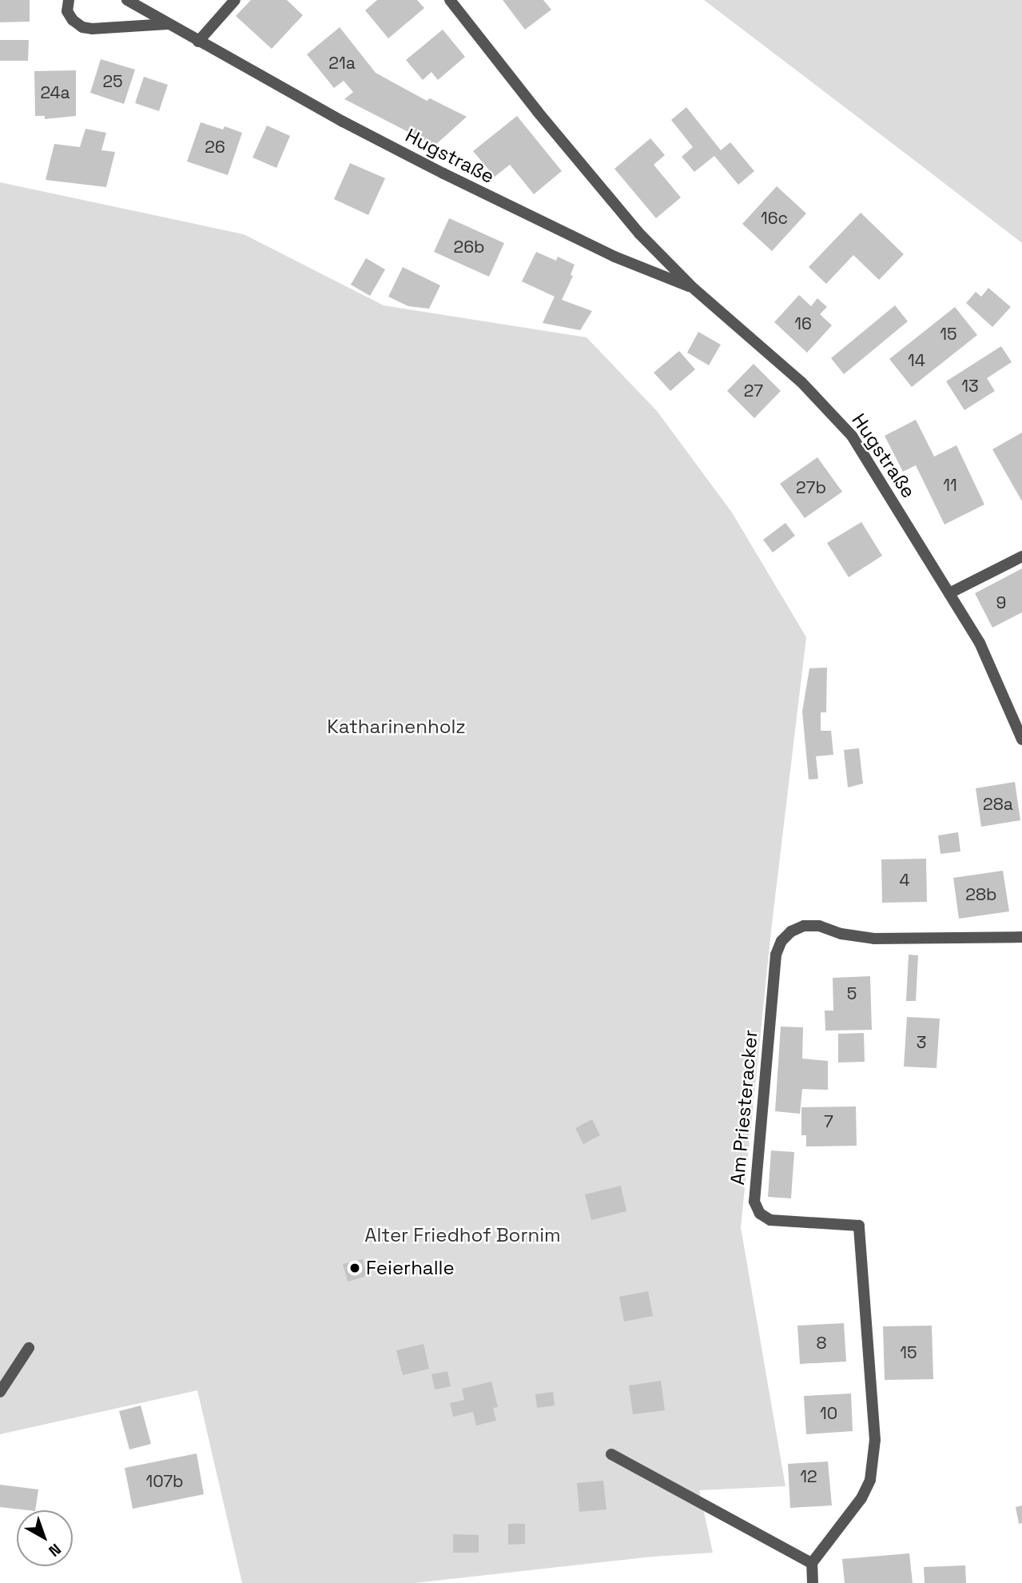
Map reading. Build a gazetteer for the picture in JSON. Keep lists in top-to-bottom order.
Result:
{
  "streets": {
    "street": ["Hugstraße", "Am Priesteracker"]
  },
  "parks": ["Katharinenholz", "Alter Friedhof Bornim"],
  "places": ["Feierhalle"],
  "house_numbers": [
    "21a",
    "25",
    "24a",
    "26",
    "16c",
    "26b",
    "16",
    "15",
    "14",
    "13",
    "27",
    "11",
    "27b",
    "9",
    "28a",
    "4",
    "28b",
    "5",
    "3",
    "7",
    "8",
    "15",
    "10",
    "12",
    "107b"
  ],
  "north": "bottom right"
}
